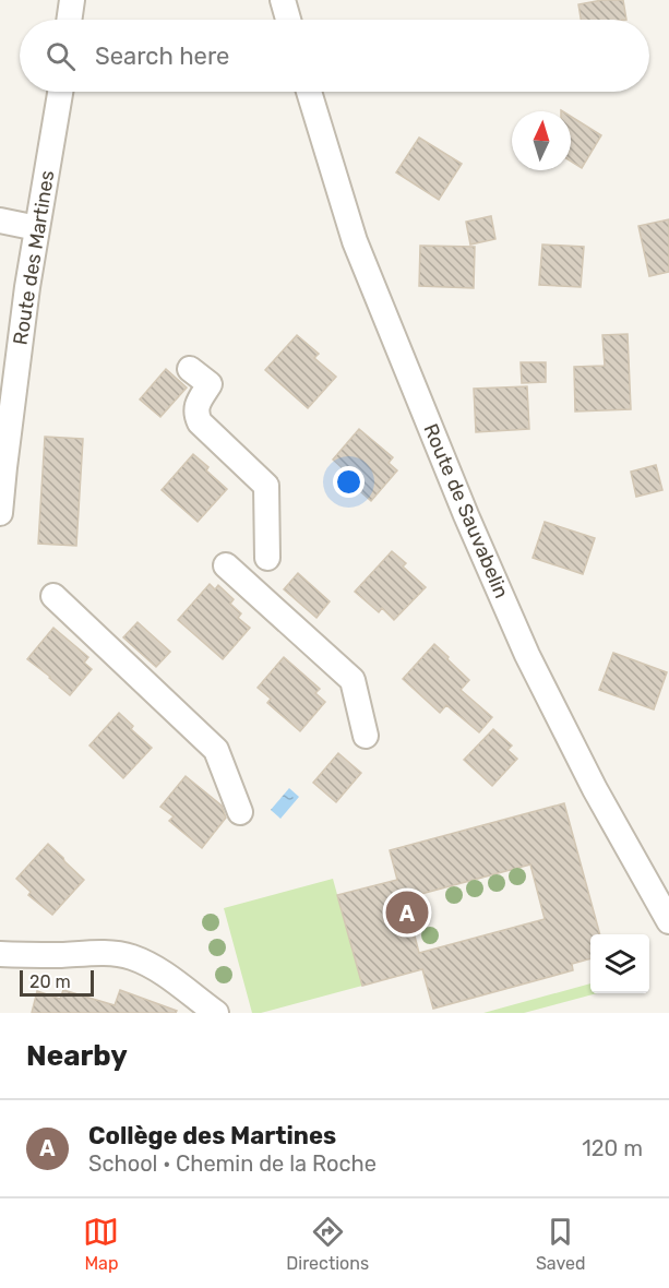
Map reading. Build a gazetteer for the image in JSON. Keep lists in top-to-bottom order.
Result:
{
  "streets": {
    "street": ["Route des Martines", "Route de Sauvabelin"]
  },
  "scale_bar": "20 m",
  "north": "top",
  "page": {
    "search": "Search here",
    "pins": "A",
    "scale": "20 m",
    "heading": "Nearby",
    "list": [
      {
        "mark": "A",
        "name": "Collège des Martines",
        "note": "School · Chemin de la Roche",
        "value": "120 m"
      }
    ],
    "nav": ["Map", "Directions", "Saved"]
  }
}
